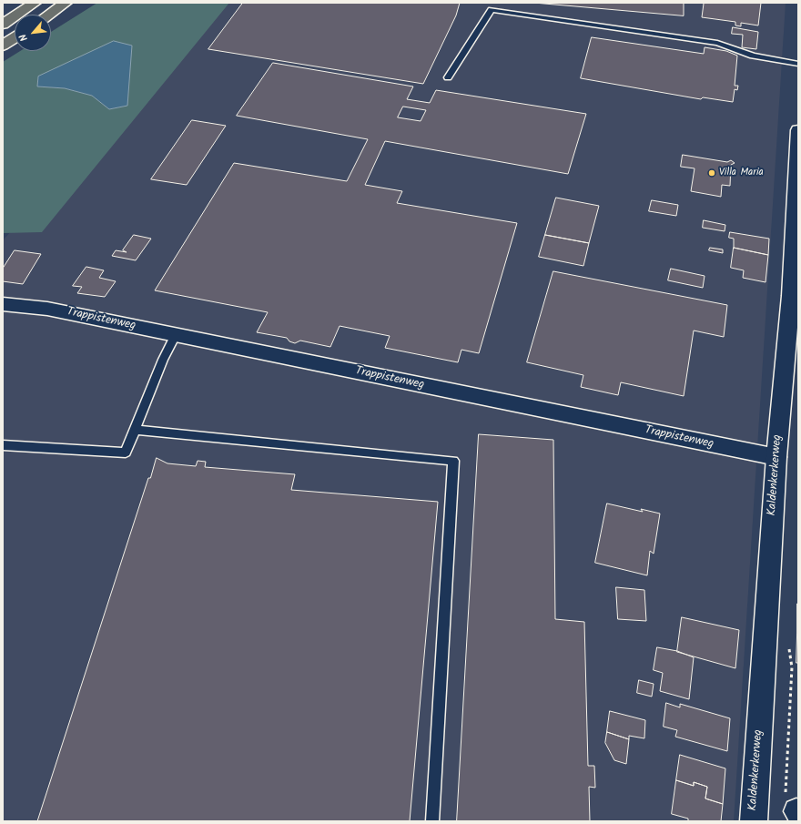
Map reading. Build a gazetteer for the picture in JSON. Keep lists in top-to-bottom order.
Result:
{
  "streets": {
    "main road": ["Kaldenkerkerweg"],
    "street": ["Trappistenweg"]
  },
  "crossings": [
    ["Trappistenweg", "Kaldenkerkerweg"]
  ],
  "places": ["Villa Maria"],
  "north": "bottom left"
}
